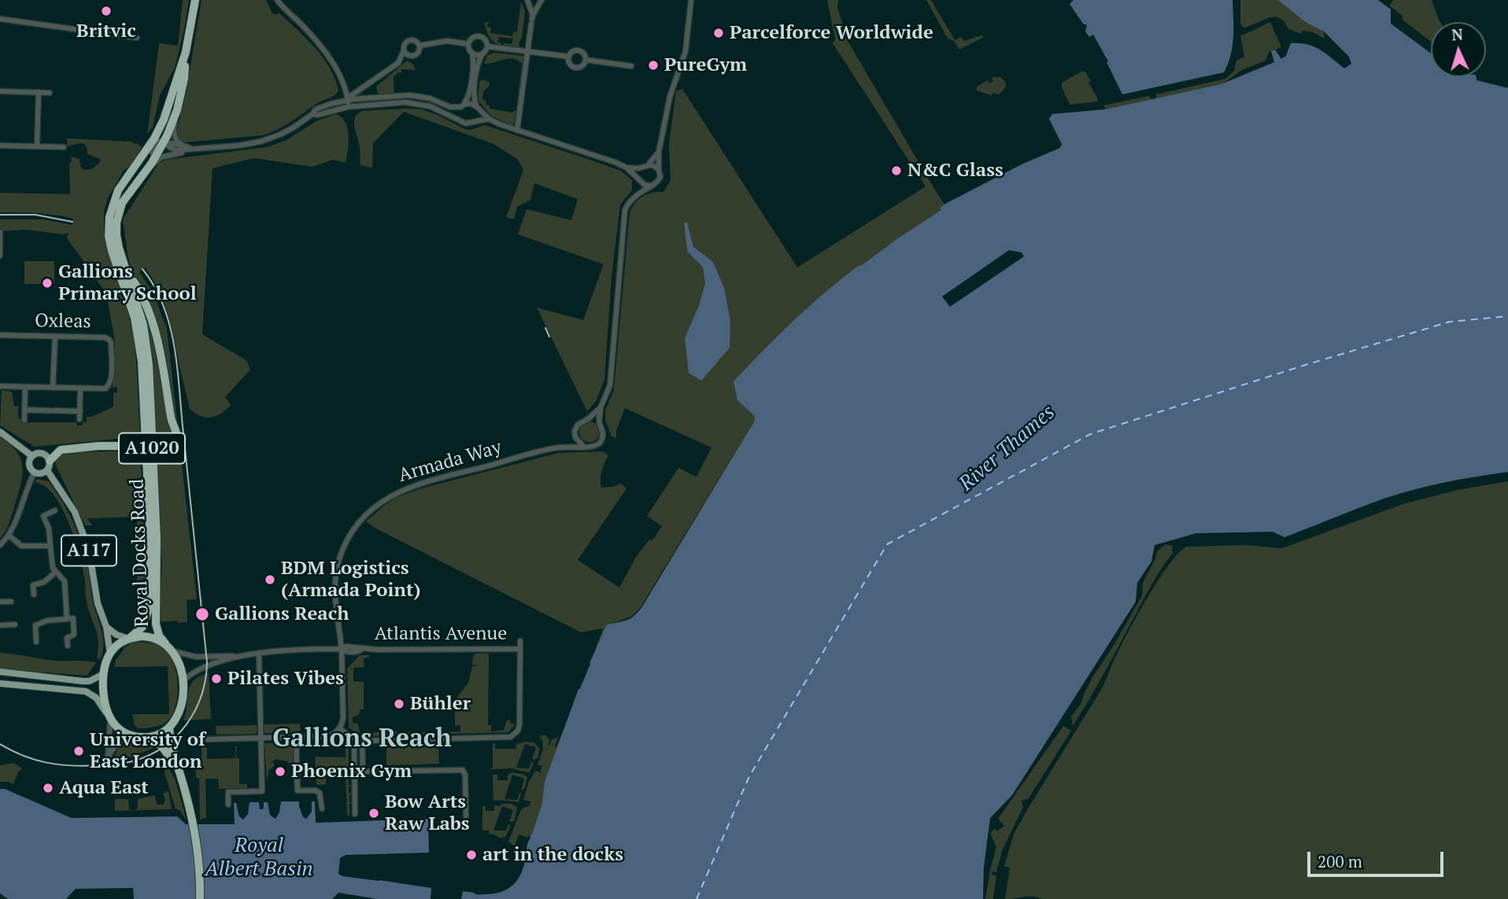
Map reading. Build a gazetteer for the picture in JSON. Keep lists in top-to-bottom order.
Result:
{
  "streets": {
    "highway": ["A1020", "Royal Docks Road"],
    "main road": ["A117"],
    "street": ["Oxleas", "Armada Way", "Atlantis Avenue"]
  },
  "crossings": [
    ["Armada Way", "Atlantis Avenue"],
    ["A117", "Royal Docks Road"],
    ["A117", "Atlantis Avenue"],
    ["Royal Docks Road", "Atlantis Avenue"]
  ],
  "districts": ["Gallions Reach"],
  "water": ["River Thames", "Royal Albert Basin"],
  "places": [
    "Britvic",
    "Parcelforce Worldwide",
    "PureGym",
    "N&C Glass",
    "Gallions Primary School",
    "BDM Logistics (Armada Point)",
    "Gallions Reach",
    "Pilates Vibes",
    "Bühler",
    "University of East London",
    "Phoenix Gym",
    "Aqua East",
    "Bow Arts Raw Labs",
    "art in the docks"
  ],
  "scale_bar": "200 m",
  "north": "top"
}
